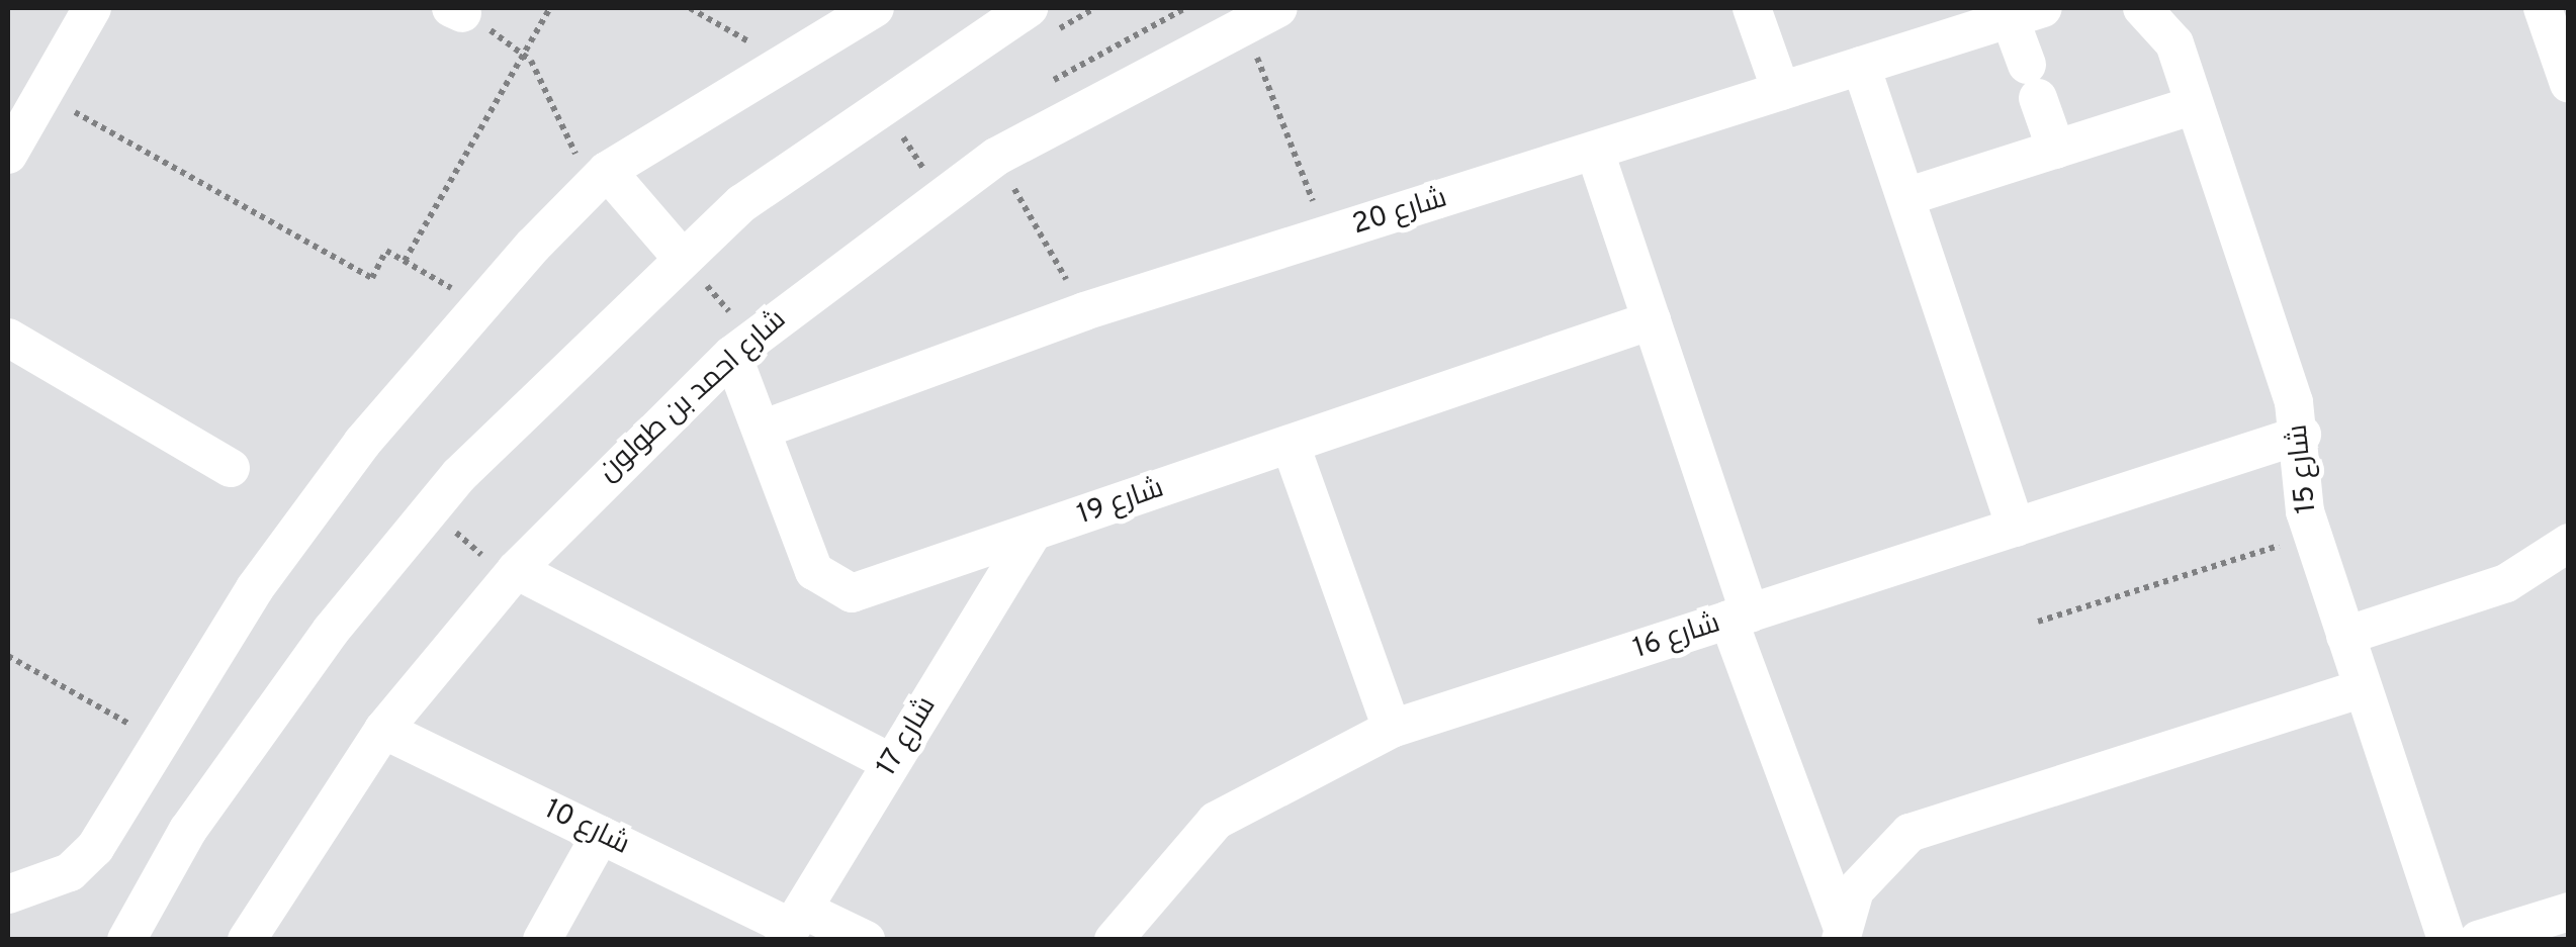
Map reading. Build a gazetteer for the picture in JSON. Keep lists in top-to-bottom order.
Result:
{
  "streets": {
    "street": [
      "شارع 20",
      "شارع احمد بن طولون",
      "شارع 15",
      "شارع 19",
      "شارع 16",
      "شارع 17",
      "شارع 10"
    ]
  },
  "crossings": [
    ["شارع 20", "شارع 19"],
    ["شارع احمد بن طولون", "شارع 19"],
    ["شارع احمد بن طولون", "شارع 10"],
    ["شارع 15", "شارع 16"],
    ["شارع 19", "شارع 17"],
    ["شارع 17", "شارع 10"]
  ]
}
